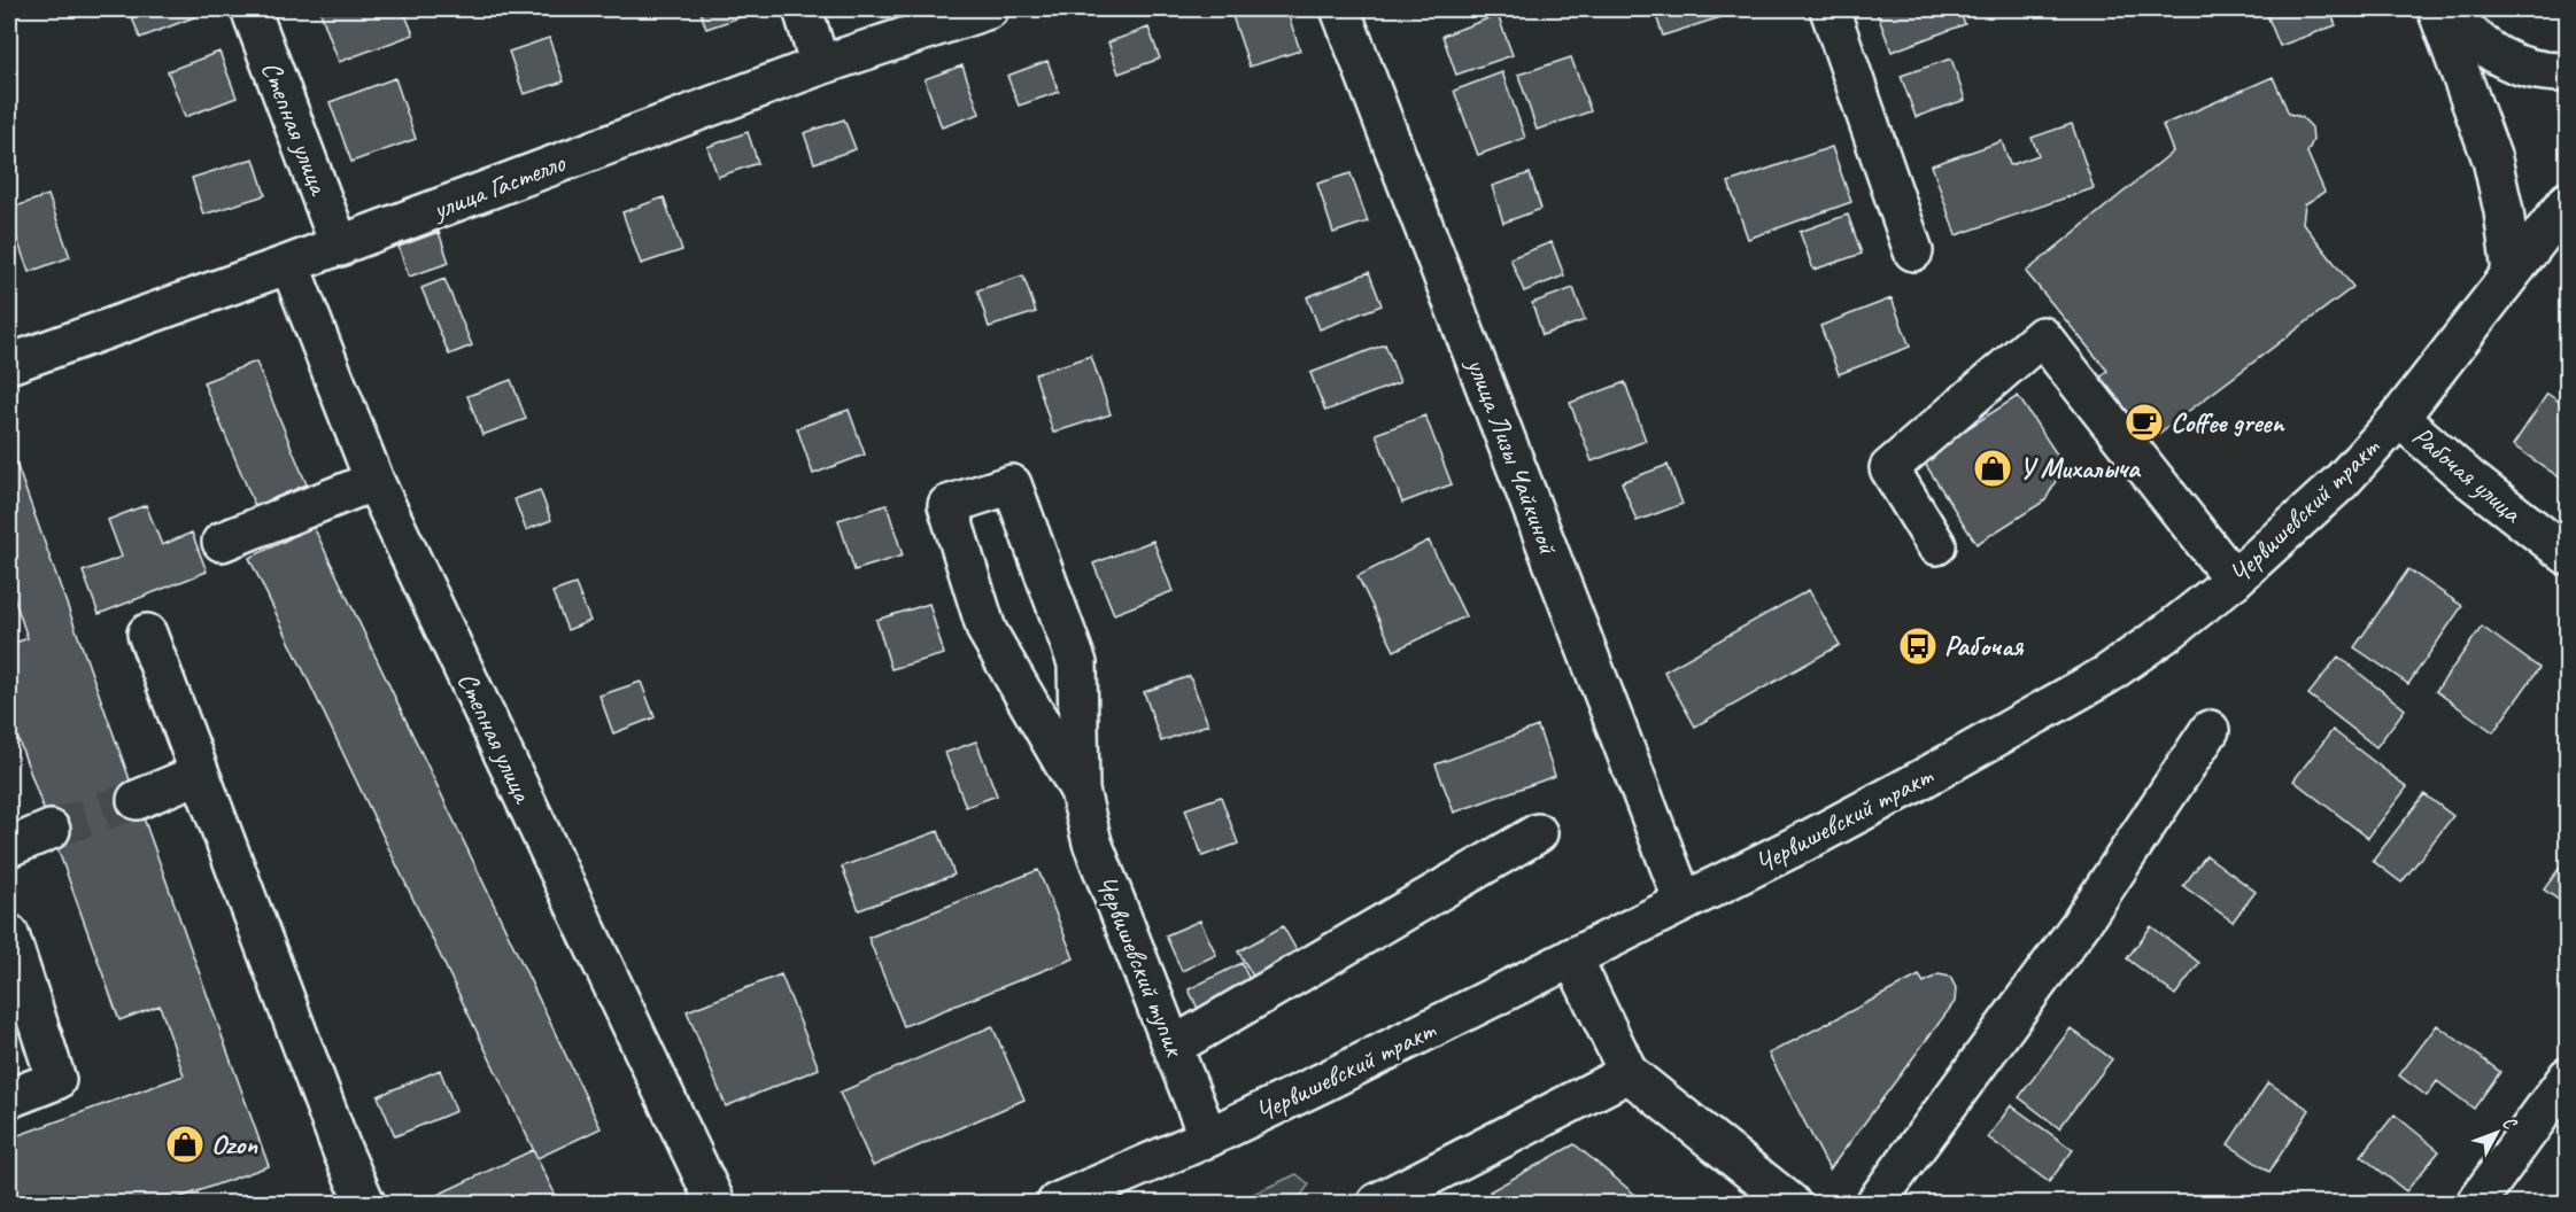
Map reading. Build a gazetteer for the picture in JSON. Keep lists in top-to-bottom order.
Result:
{
  "streets": {
    "street": [
      "Степная улица",
      "улица Гастелло",
      "улица Лизы Чайкиной",
      "Рабочая улица",
      "Червишевский тракт",
      "Червишевский тупик"
    ]
  },
  "crossings": [
    ["Степная улица", "улица Гастелло"],
    ["улица Лизы Чайкиной", "Червишевский тракт"],
    ["Рабочая улица", "Червишевский тракт"],
    ["Червишевский тракт", "Червишевский тупик"]
  ],
  "places": {
    "cafe": ["Coffee green"],
    "shop": ["У Михалыча", "Ozon"],
    "bus stop": ["Рабочая"]
  },
  "north": "top right"
}
